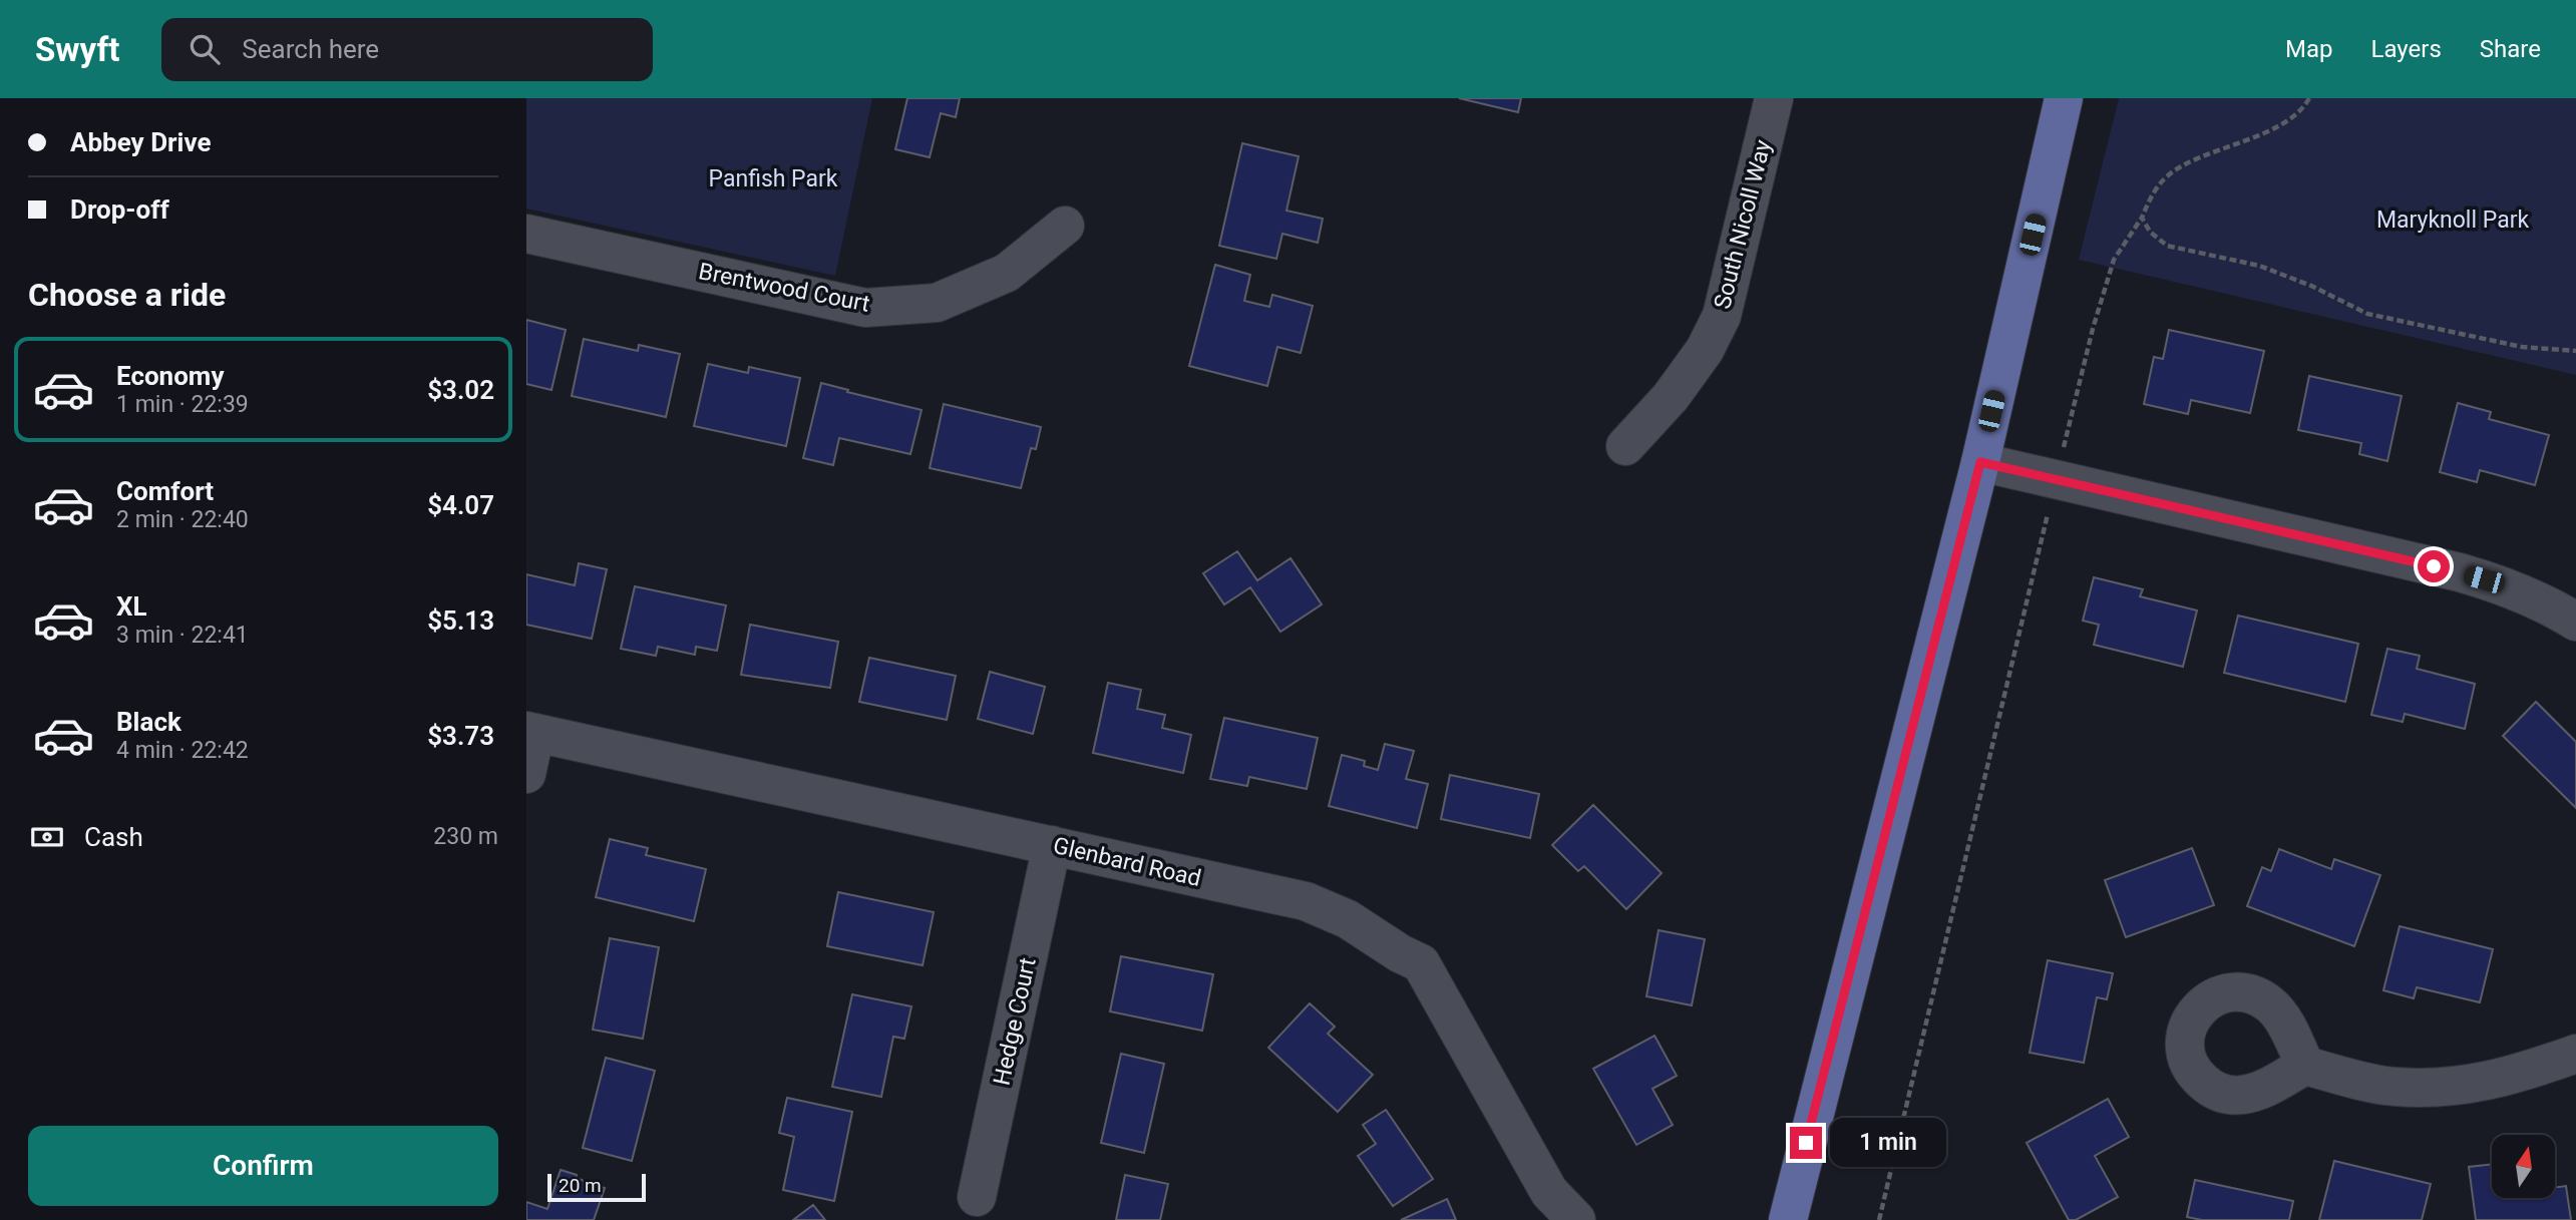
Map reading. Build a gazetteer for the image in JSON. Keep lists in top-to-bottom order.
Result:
{
  "streets": {
    "street": [
      "South Nicoll Way",
      "Brentwood Court",
      "Glenbard Road",
      "Hedge Court"
    ]
  },
  "crossings": [
    ["Glenbard Road", "Hedge Court"]
  ],
  "parks": ["Panfish Park", "Maryknoll Park"],
  "scale_bar": "20 m",
  "north": "top",
  "page": {
    "header": "Swyft",
    "search": "Search here",
    "nav": ["Map", "Layers", "Share"],
    "banner": ["Abbey Drive", "Drop-off"],
    "heading": "Choose a ride",
    "list": [
      {
        "name": "Economy",
        "note": "1 min · 22:39",
        "value": "$3.02"
      },
      {
        "name": "Comfort",
        "note": "2 min · 22:40",
        "value": "$4.07"
      },
      {
        "name": "XL",
        "note": "3 min · 22:41",
        "value": "$5.13"
      },
      {
        "name": "Black",
        "note": "4 min · 22:42",
        "value": "$3.73"
      }
    ],
    "pay": ["Cash", "230 m"],
    "buttons": "Confirm",
    "bubble": "1 min",
    "scale": "20 m"
  }
}
